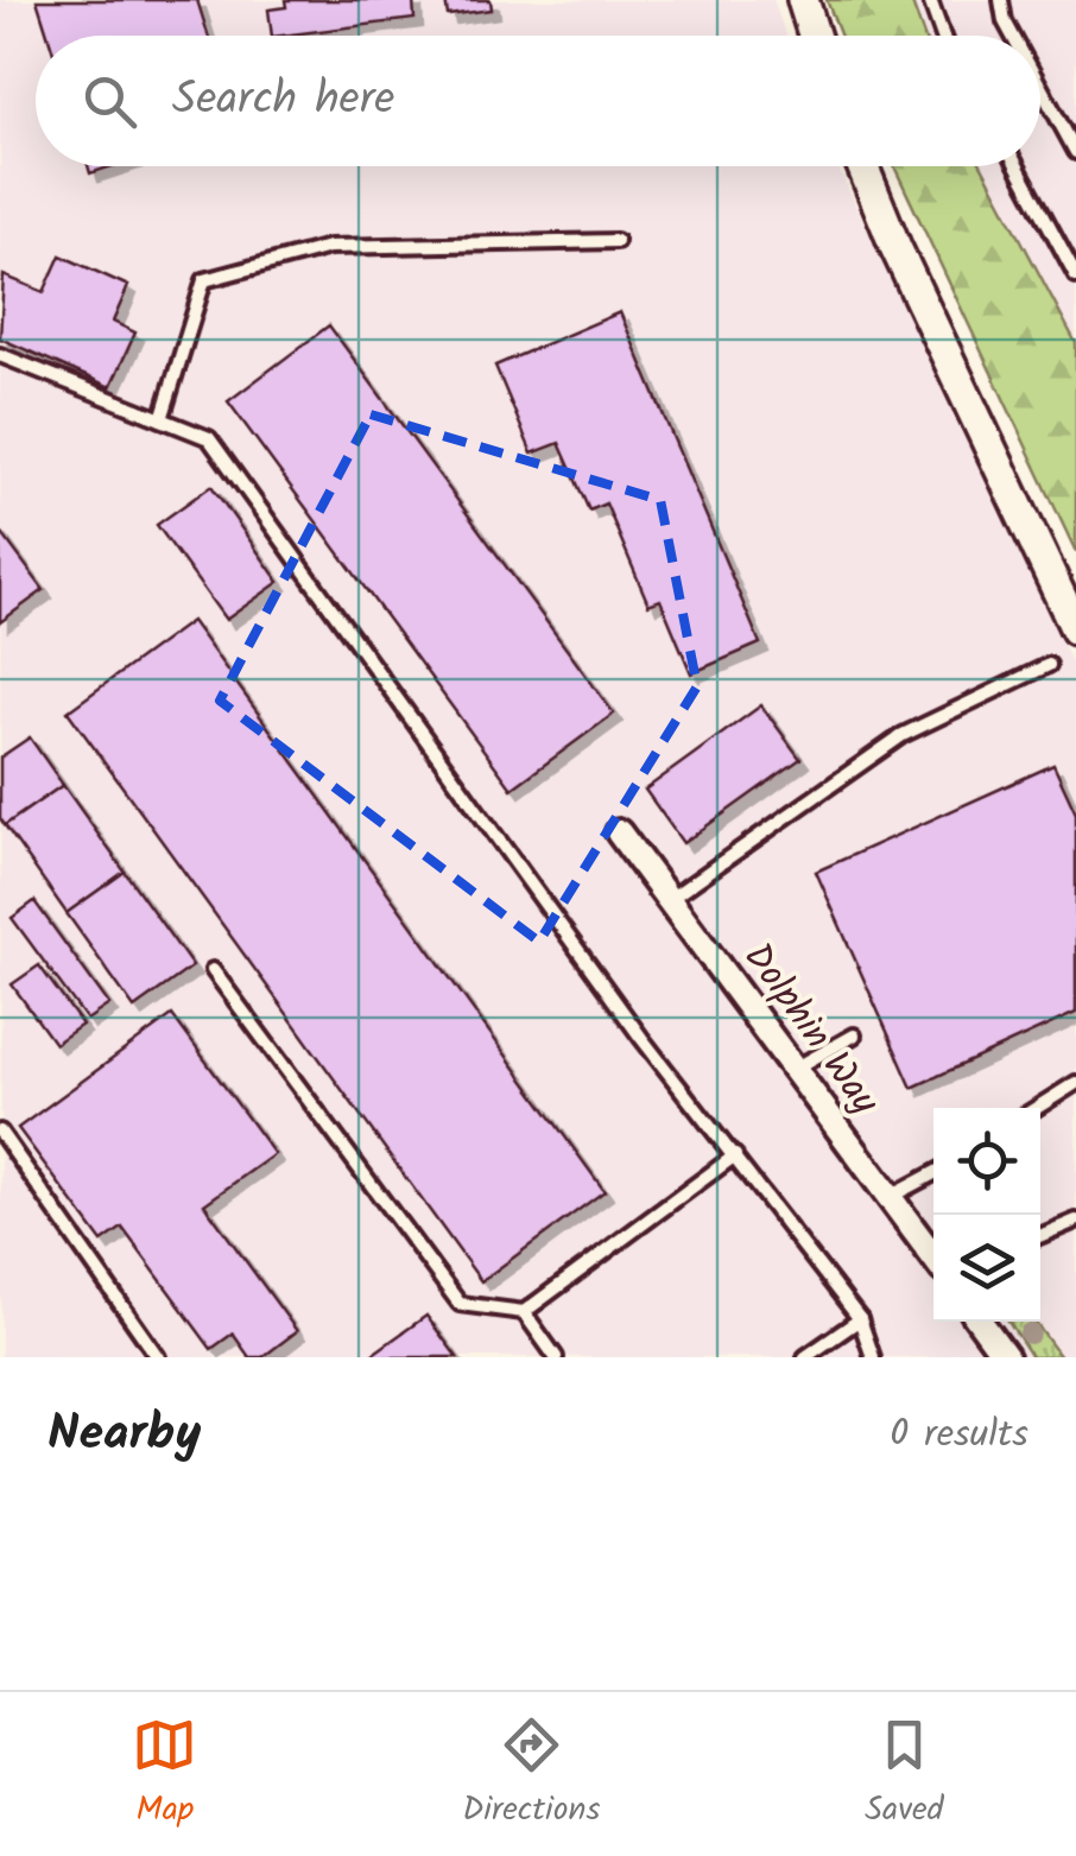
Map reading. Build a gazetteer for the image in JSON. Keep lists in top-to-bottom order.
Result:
{
  "streets": {
    "street": ["Dolphin Way"]
  },
  "page": {
    "search": "Search here",
    "heading": ["Nearby", "0 results"],
    "nav": ["Map", "Directions", "Saved"]
  }
}
